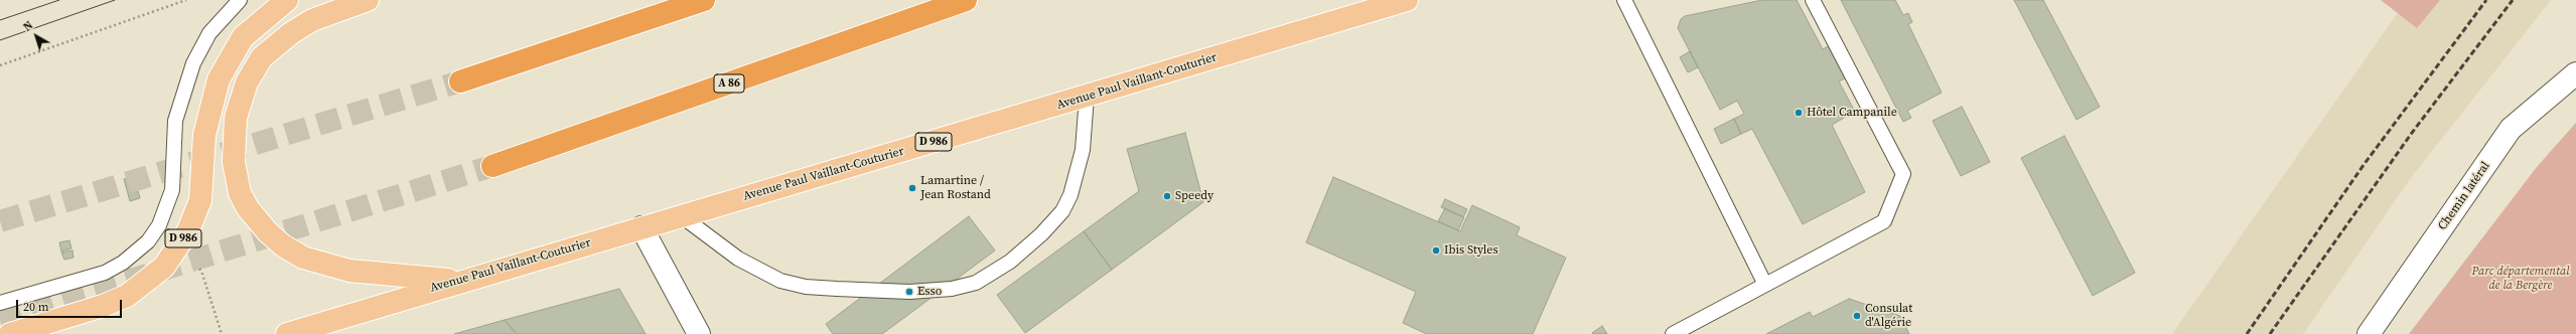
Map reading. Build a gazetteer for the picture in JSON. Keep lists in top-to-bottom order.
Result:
{
  "streets": {
    "highway": ["A 86"],
    "main road": ["Avenue Paul Vaillant-Couturier", "D 986"],
    "street": ["Chemin latéral"]
  },
  "parks": ["Parc départemental de la Bergère"],
  "places": [
    "Hôtel Campanile",
    "Lamartine / Jean Rostand",
    "Speedy",
    "Ibis Styles",
    "Esso",
    "Consulat d'Algérie"
  ],
  "scale_bar": "20 m",
  "north": "top left"
}
